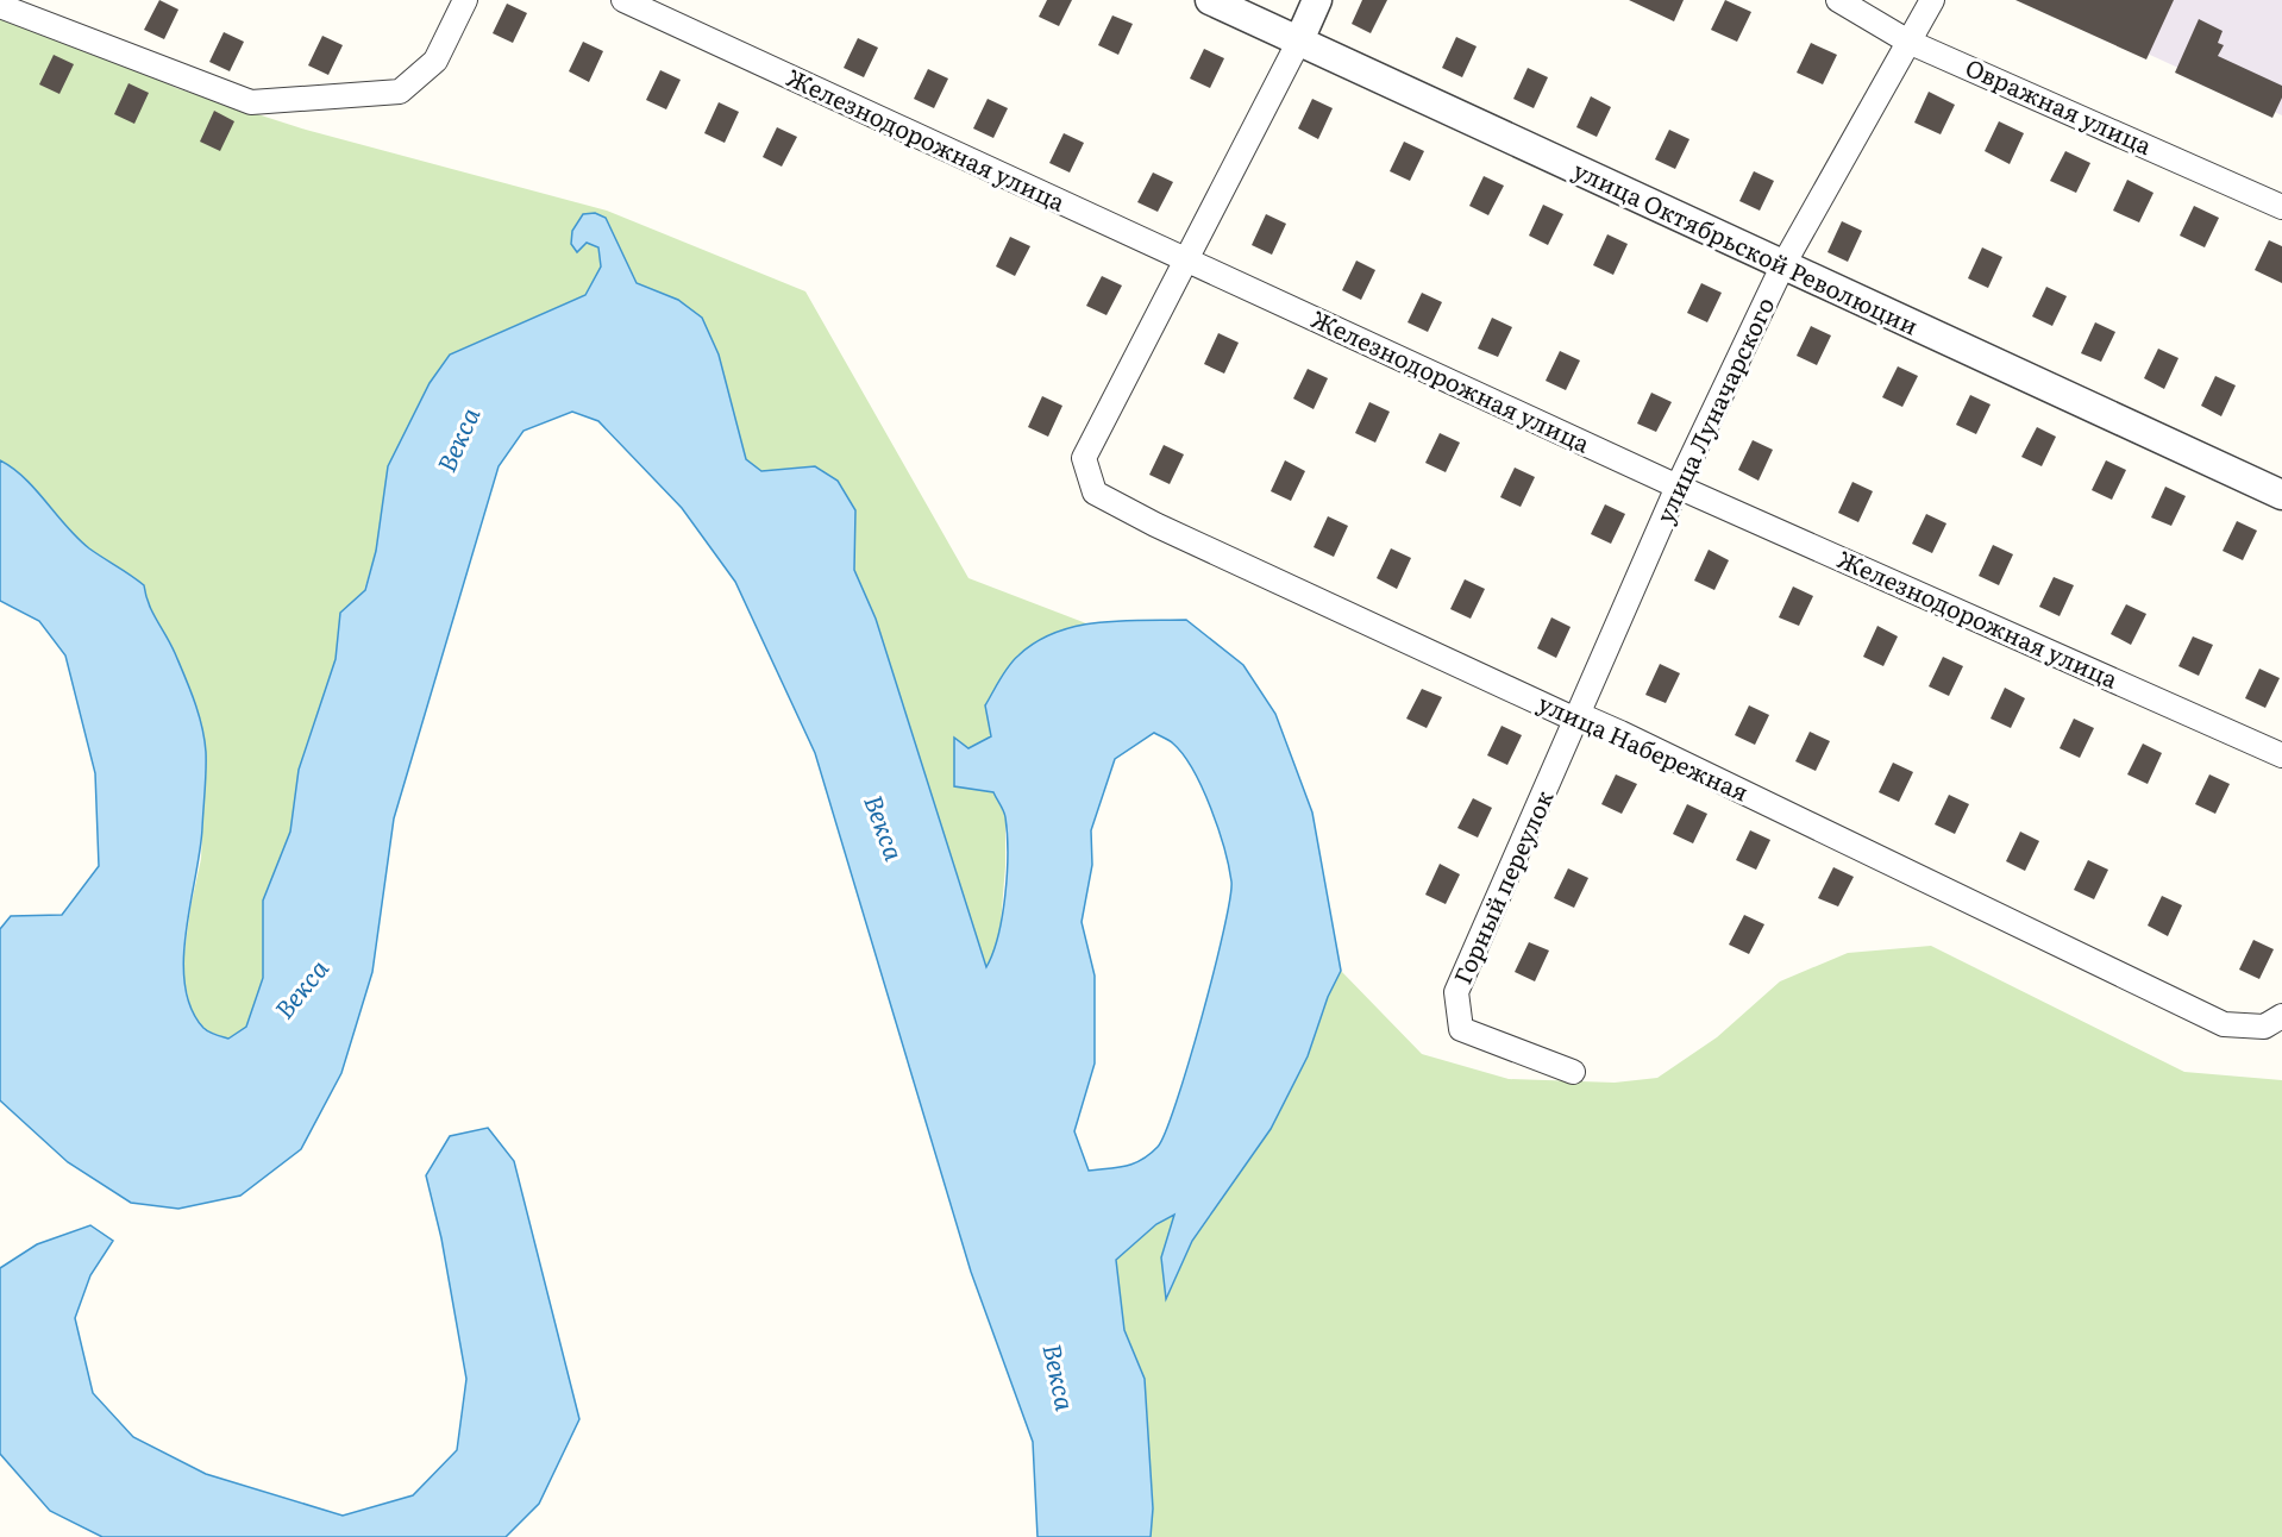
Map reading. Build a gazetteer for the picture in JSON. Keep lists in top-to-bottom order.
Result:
{
  "streets": {
    "street": [
      "Овражная улица",
      "Железнодорожная улица",
      "улица Октябрьской Революции",
      "улица Луначарского",
      "улица Набережная",
      "Горный переулок"
    ]
  },
  "crossings": [
    ["Овражная улица", "улица Луначарского"],
    ["Железнодорожная улица", "улица Луначарского"],
    ["Железнодорожная улица", "улица Набережная"],
    ["улица Октябрьской Революции", "улица Луначарского"],
    ["улица Луначарского", "улица Набережная"],
    ["улица Луначарского", "Горный переулок"],
    ["улица Набережная", "Горный переулок"]
  ],
  "water": ["Векса"]
}
